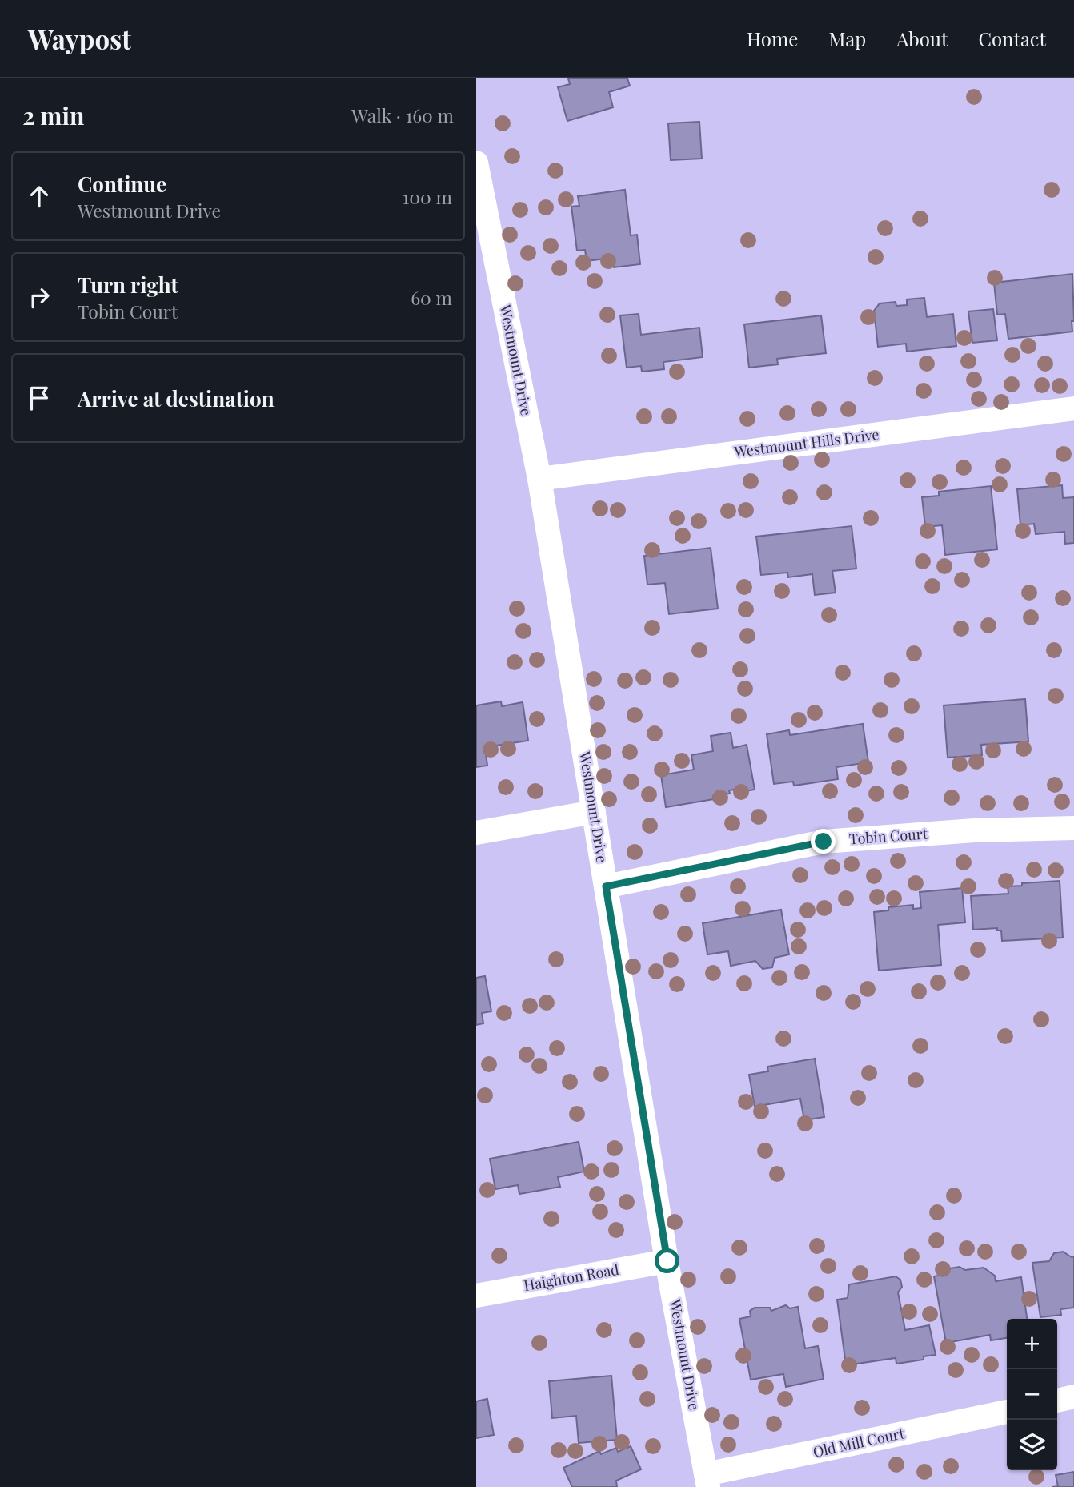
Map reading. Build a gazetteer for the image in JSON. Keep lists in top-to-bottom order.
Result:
{
  "streets": {
    "street": [
      "Westmount Drive",
      "Westmount Hills Drive",
      "Tobin Court",
      "Haighton Road",
      "Old Mill Court"
    ]
  },
  "crossings": [
    ["Westmount Drive", "Westmount Hills Drive"],
    ["Westmount Drive", "Tobin Court"],
    ["Westmount Drive", "Haighton Road"],
    ["Westmount Drive", "Old Mill Court"]
  ],
  "page": {
    "header": "Waypost",
    "nav": [
      "Home",
      "Map",
      "About",
      "Contact"
    ],
    "heading": ["2 min", "Walk · 160 m"],
    "list": [
      ["Continue", "Westmount Drive", "100 m"],
      ["Turn right", "Tobin Court", "60 m"],
      "Arrive at destination"
    ],
    "map_buttons": ["+", "−"]
  }
}
